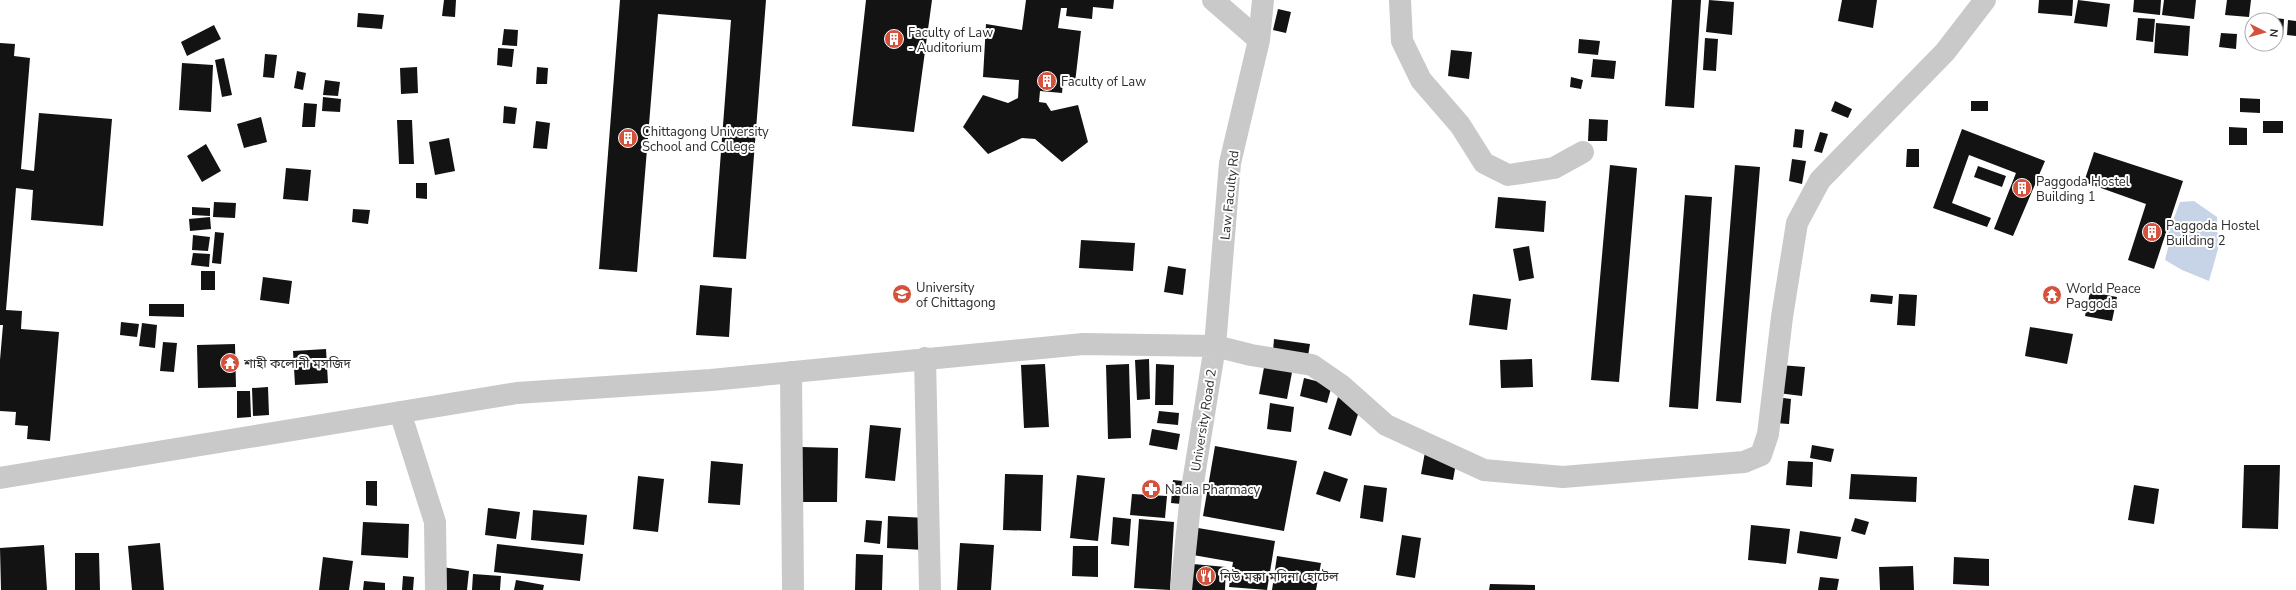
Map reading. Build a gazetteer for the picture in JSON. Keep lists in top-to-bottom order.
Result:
{
  "streets": {
    "street": ["Law Faculty Rd", "University Road 2"]
  },
  "crossings": [
    ["Law Faculty Rd", "University Road 2"]
  ],
  "places": {
    "building": [
      "Faculty of Law - Auditorium",
      "Faculty of Law",
      "Chittagong University School and College",
      "Paggoda Hostel Building 1",
      "Paggoda Hostel Building 2"
    ],
    "school or university": ["University of Chittagong"],
    "temple": ["World Peace Paggoda", "শাহী কলোনী মসজিদ"],
    "pharmacy": ["Nadia Pharmacy"],
    "restaurant": ["নিউ মক্কা মদিনা হোটেল"]
  },
  "north": "right"
}
